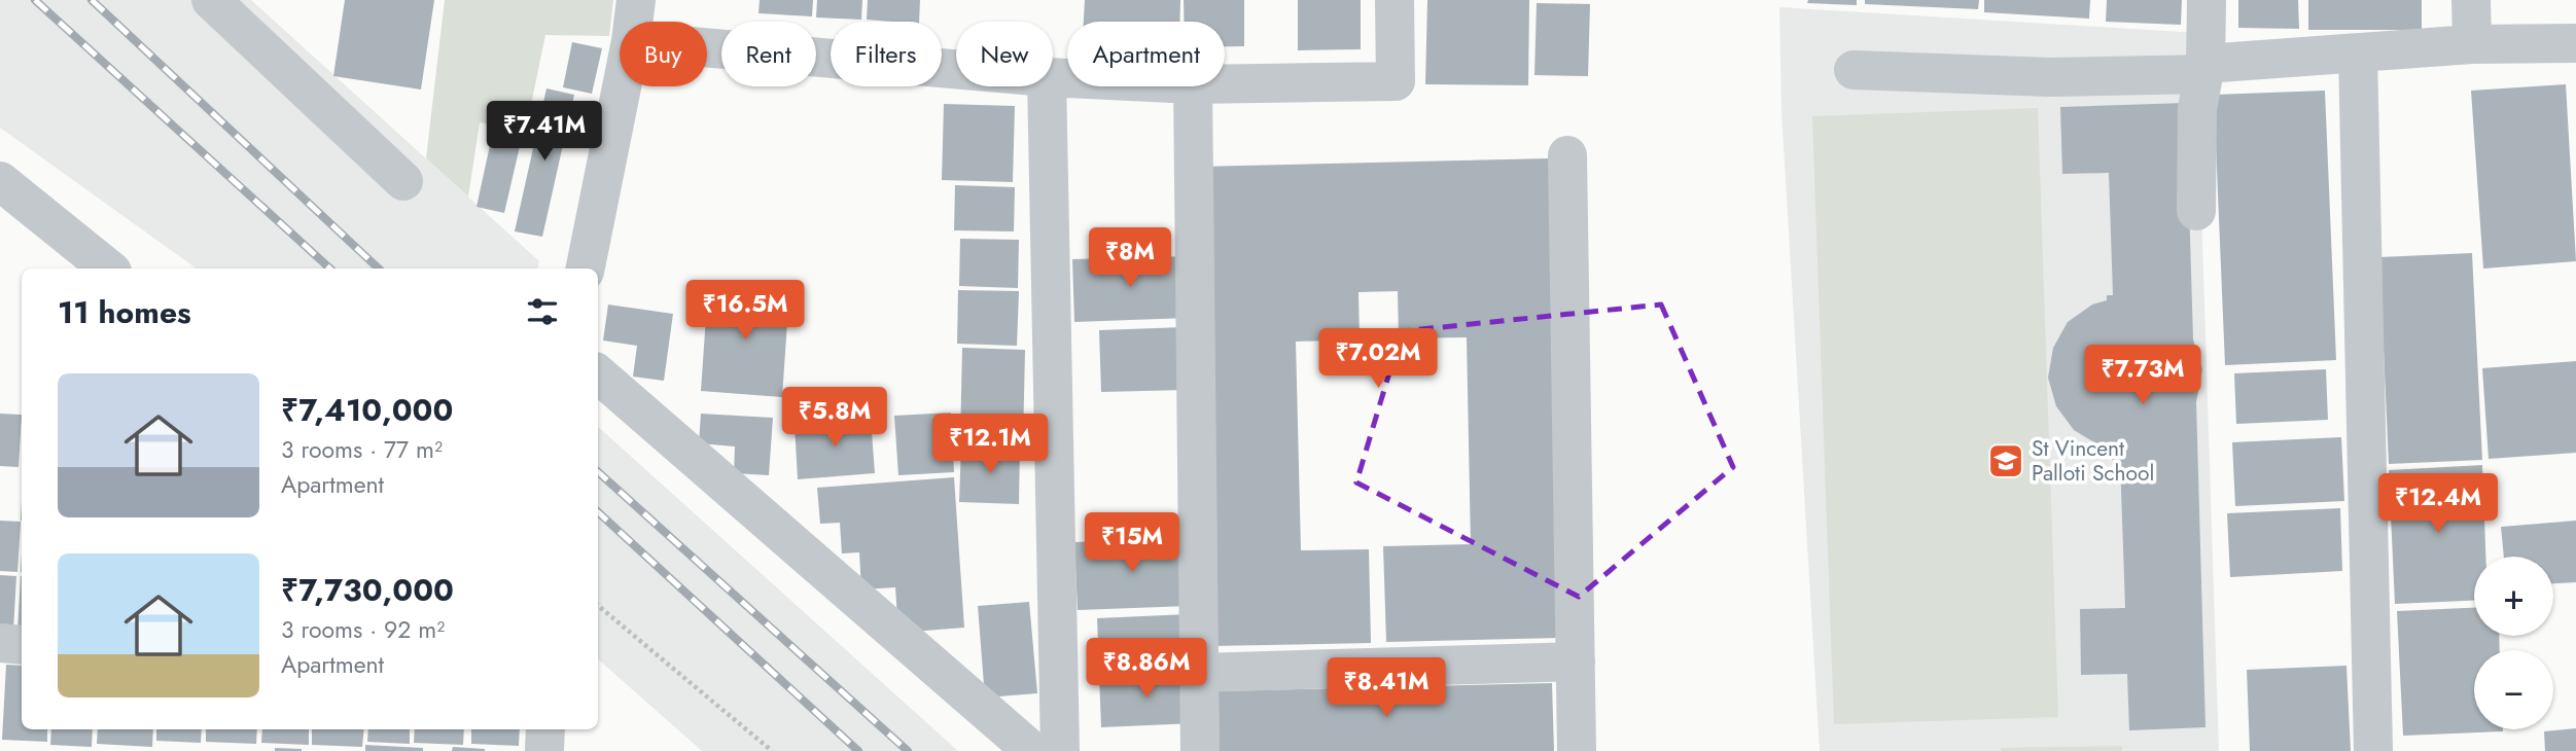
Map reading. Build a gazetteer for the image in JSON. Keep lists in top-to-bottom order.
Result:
{
  "places": {
    "school or university": ["St Vincent Palloti School"]
  },
  "page": {
    "chip": [
      "Buy",
      "Rent",
      "Filters",
      "New",
      "Apartment"
    ],
    "price": [
      "₹7.41M",
      "₹8M",
      "₹16.5M",
      "₹7.02M",
      "₹7.73M",
      "₹5.8M",
      "₹12.1M",
      "₹12.4M",
      "₹15M",
      "₹8.86M",
      "₹8.41M"
    ],
    "heading": "11 homes",
    "list": [
      {
        "name": "₹7,410,000",
        "note": "3 rooms · 77 m² · Apartment"
      },
      {
        "name": "₹7,730,000",
        "note": "3 rooms · 92 m² · Apartment"
      }
    ],
    "map_buttons": ["+", "−"]
  }
}
